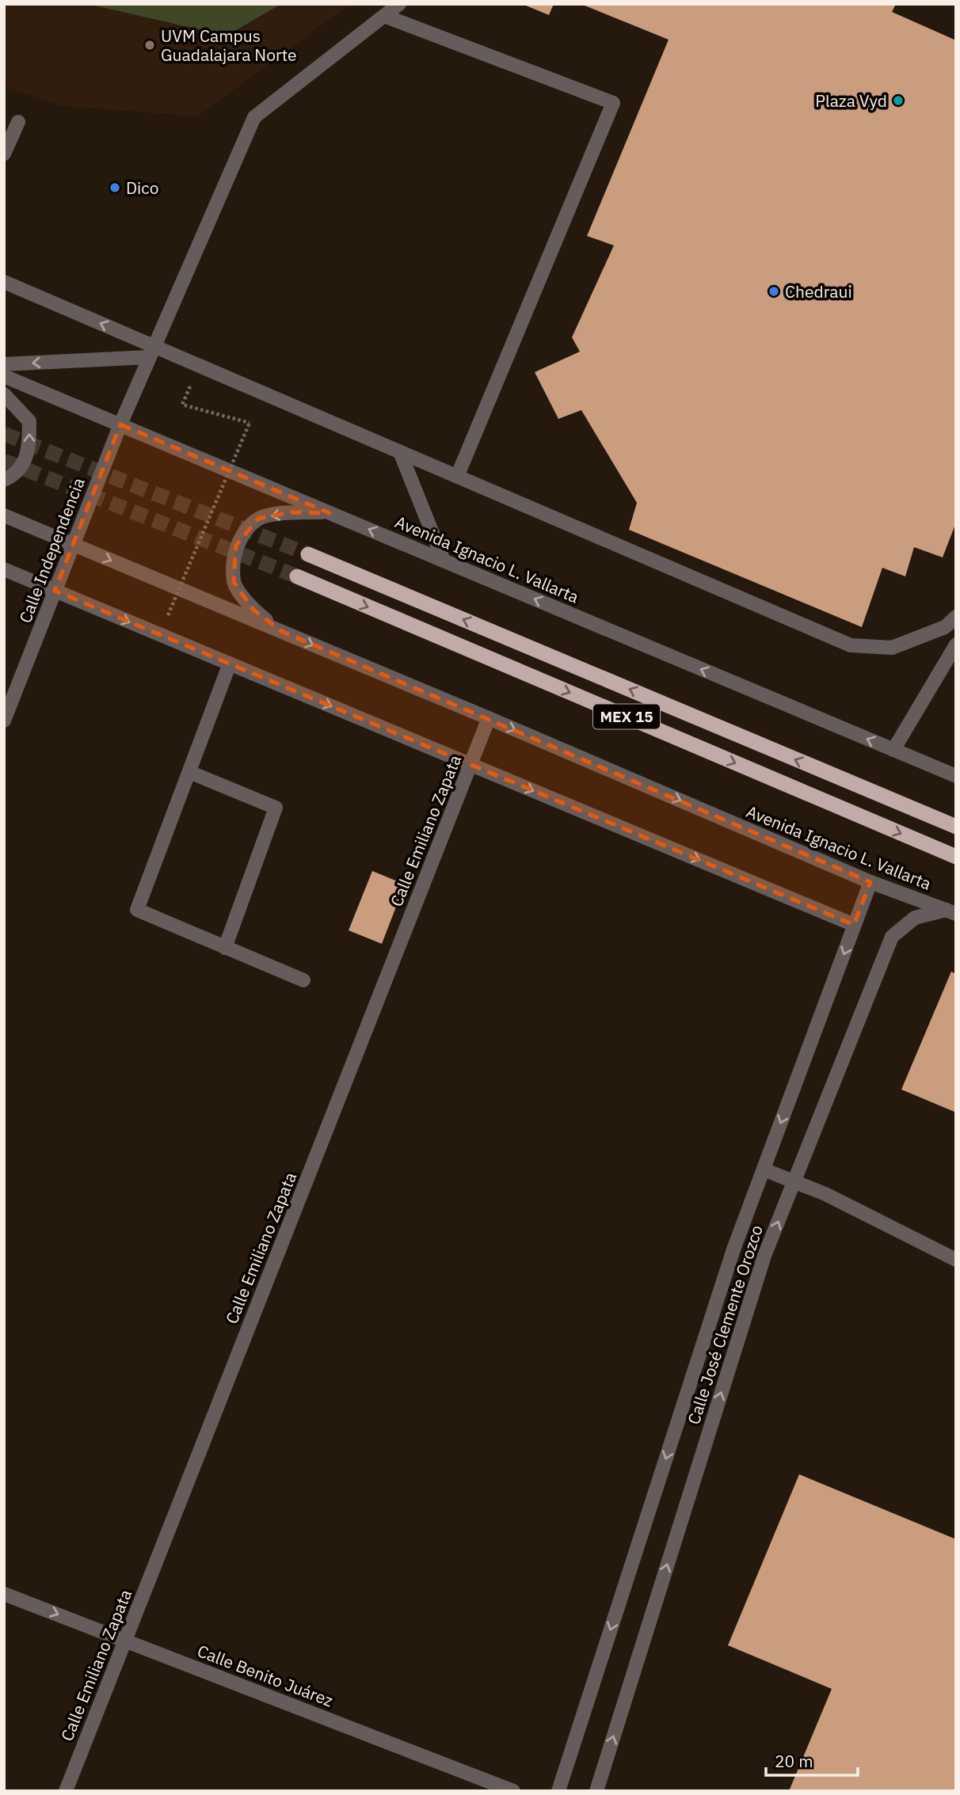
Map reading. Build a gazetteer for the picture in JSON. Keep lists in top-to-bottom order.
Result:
{
  "streets": {
    "highway": ["MEX 15"],
    "street": [
      "Calle Independencia",
      "Avenida Ignacio L. Vallarta",
      "Calle Emiliano Zapata",
      "Calle José Clemente Orozco",
      "Calle Benito Juárez"
    ]
  },
  "crossings": [
    ["Calle Independencia", "Avenida Ignacio L. Vallarta"],
    ["Avenida Ignacio L. Vallarta", "Calle Emiliano Zapata"],
    ["Avenida Ignacio L. Vallarta", "Calle José Clemente Orozco"],
    ["Calle Emiliano Zapata", "Calle Benito Juárez"]
  ],
  "places": [
    "UVM Campus Guadalajara Norte",
    "Plaza Vyd",
    "Dico",
    "Chedraui"
  ],
  "scale_bar": "20 m"
}
